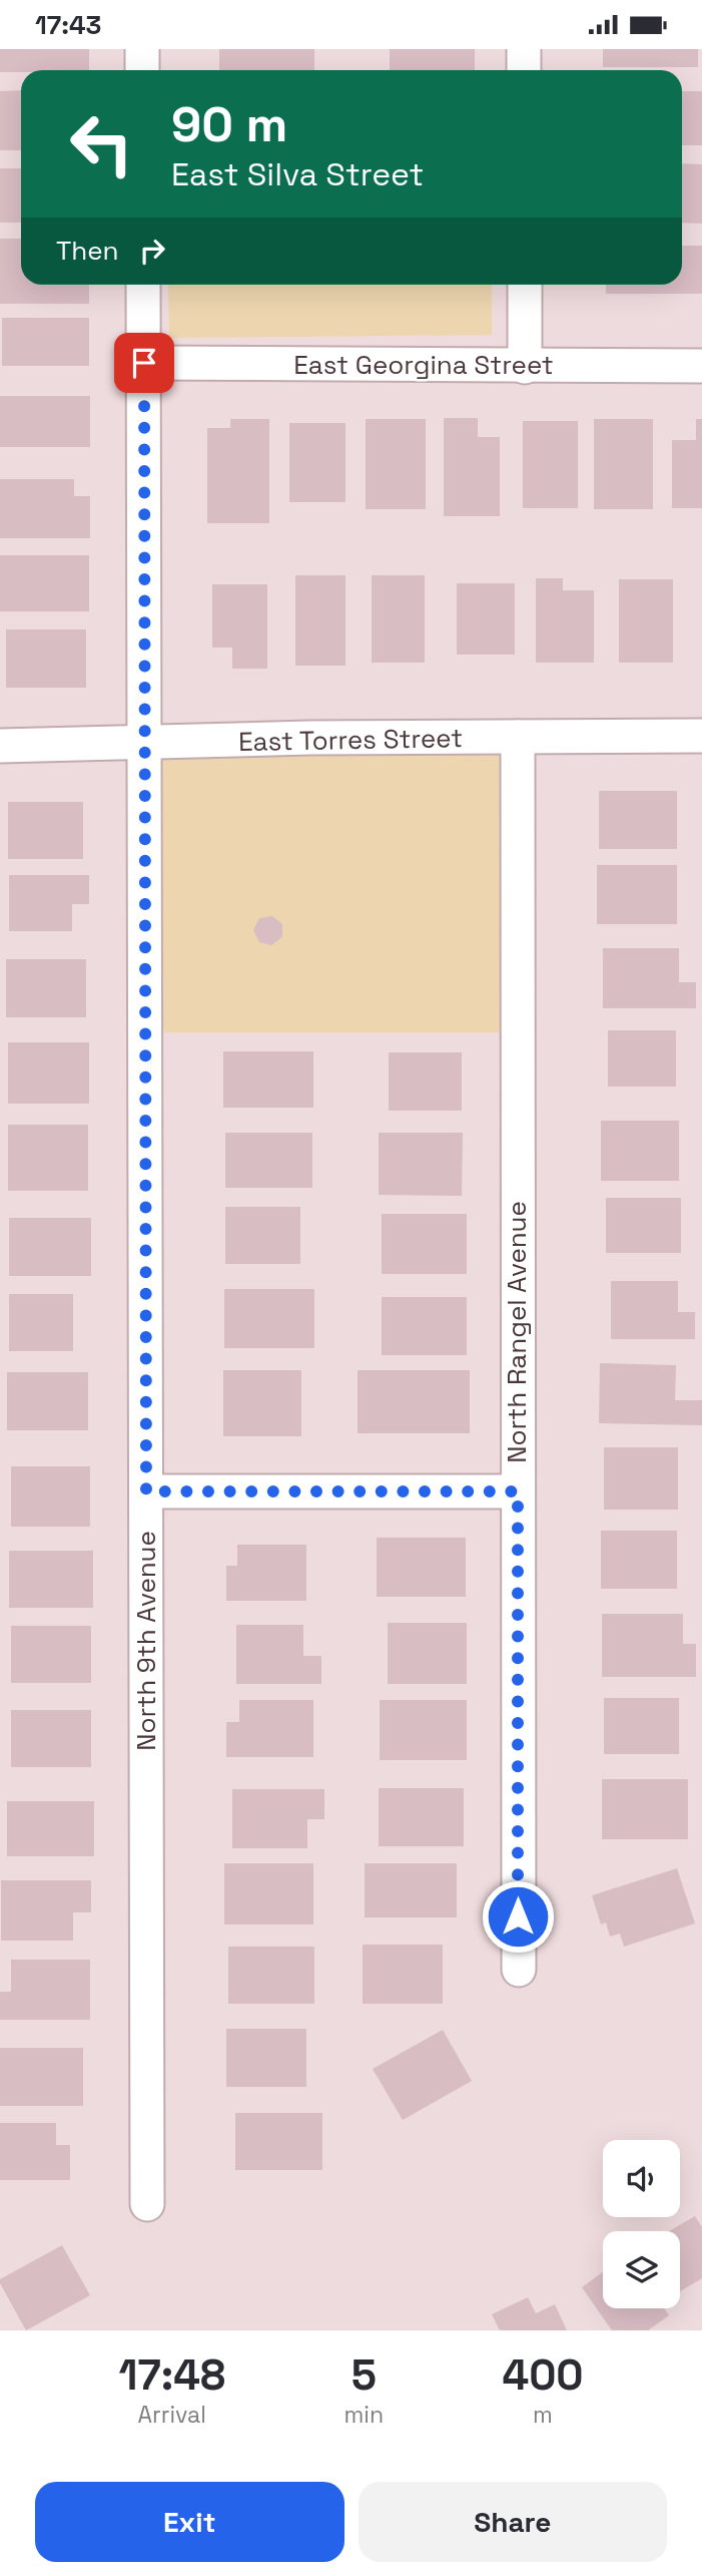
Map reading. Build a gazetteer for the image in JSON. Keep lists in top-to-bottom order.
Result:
{
  "streets": {
    "street": [
      "East Georgina Street",
      "East Torres Street",
      "North Rangel Avenue",
      "North 9th Avenue"
    ]
  },
  "crossings": [
    ["East Georgina Street", "North 9th Avenue"],
    ["East Torres Street", "North Rangel Avenue"],
    ["East Torres Street", "North 9th Avenue"]
  ],
  "page": {
    "status": "17:43",
    "turn": ["90 m", "East Silva Street"],
    "then": "Then",
    "eta": [
      "17:48",
      "Arrival",
      "5",
      "min",
      "400",
      "m"
    ],
    "buttons": ["Exit", "Share"]
  }
}
